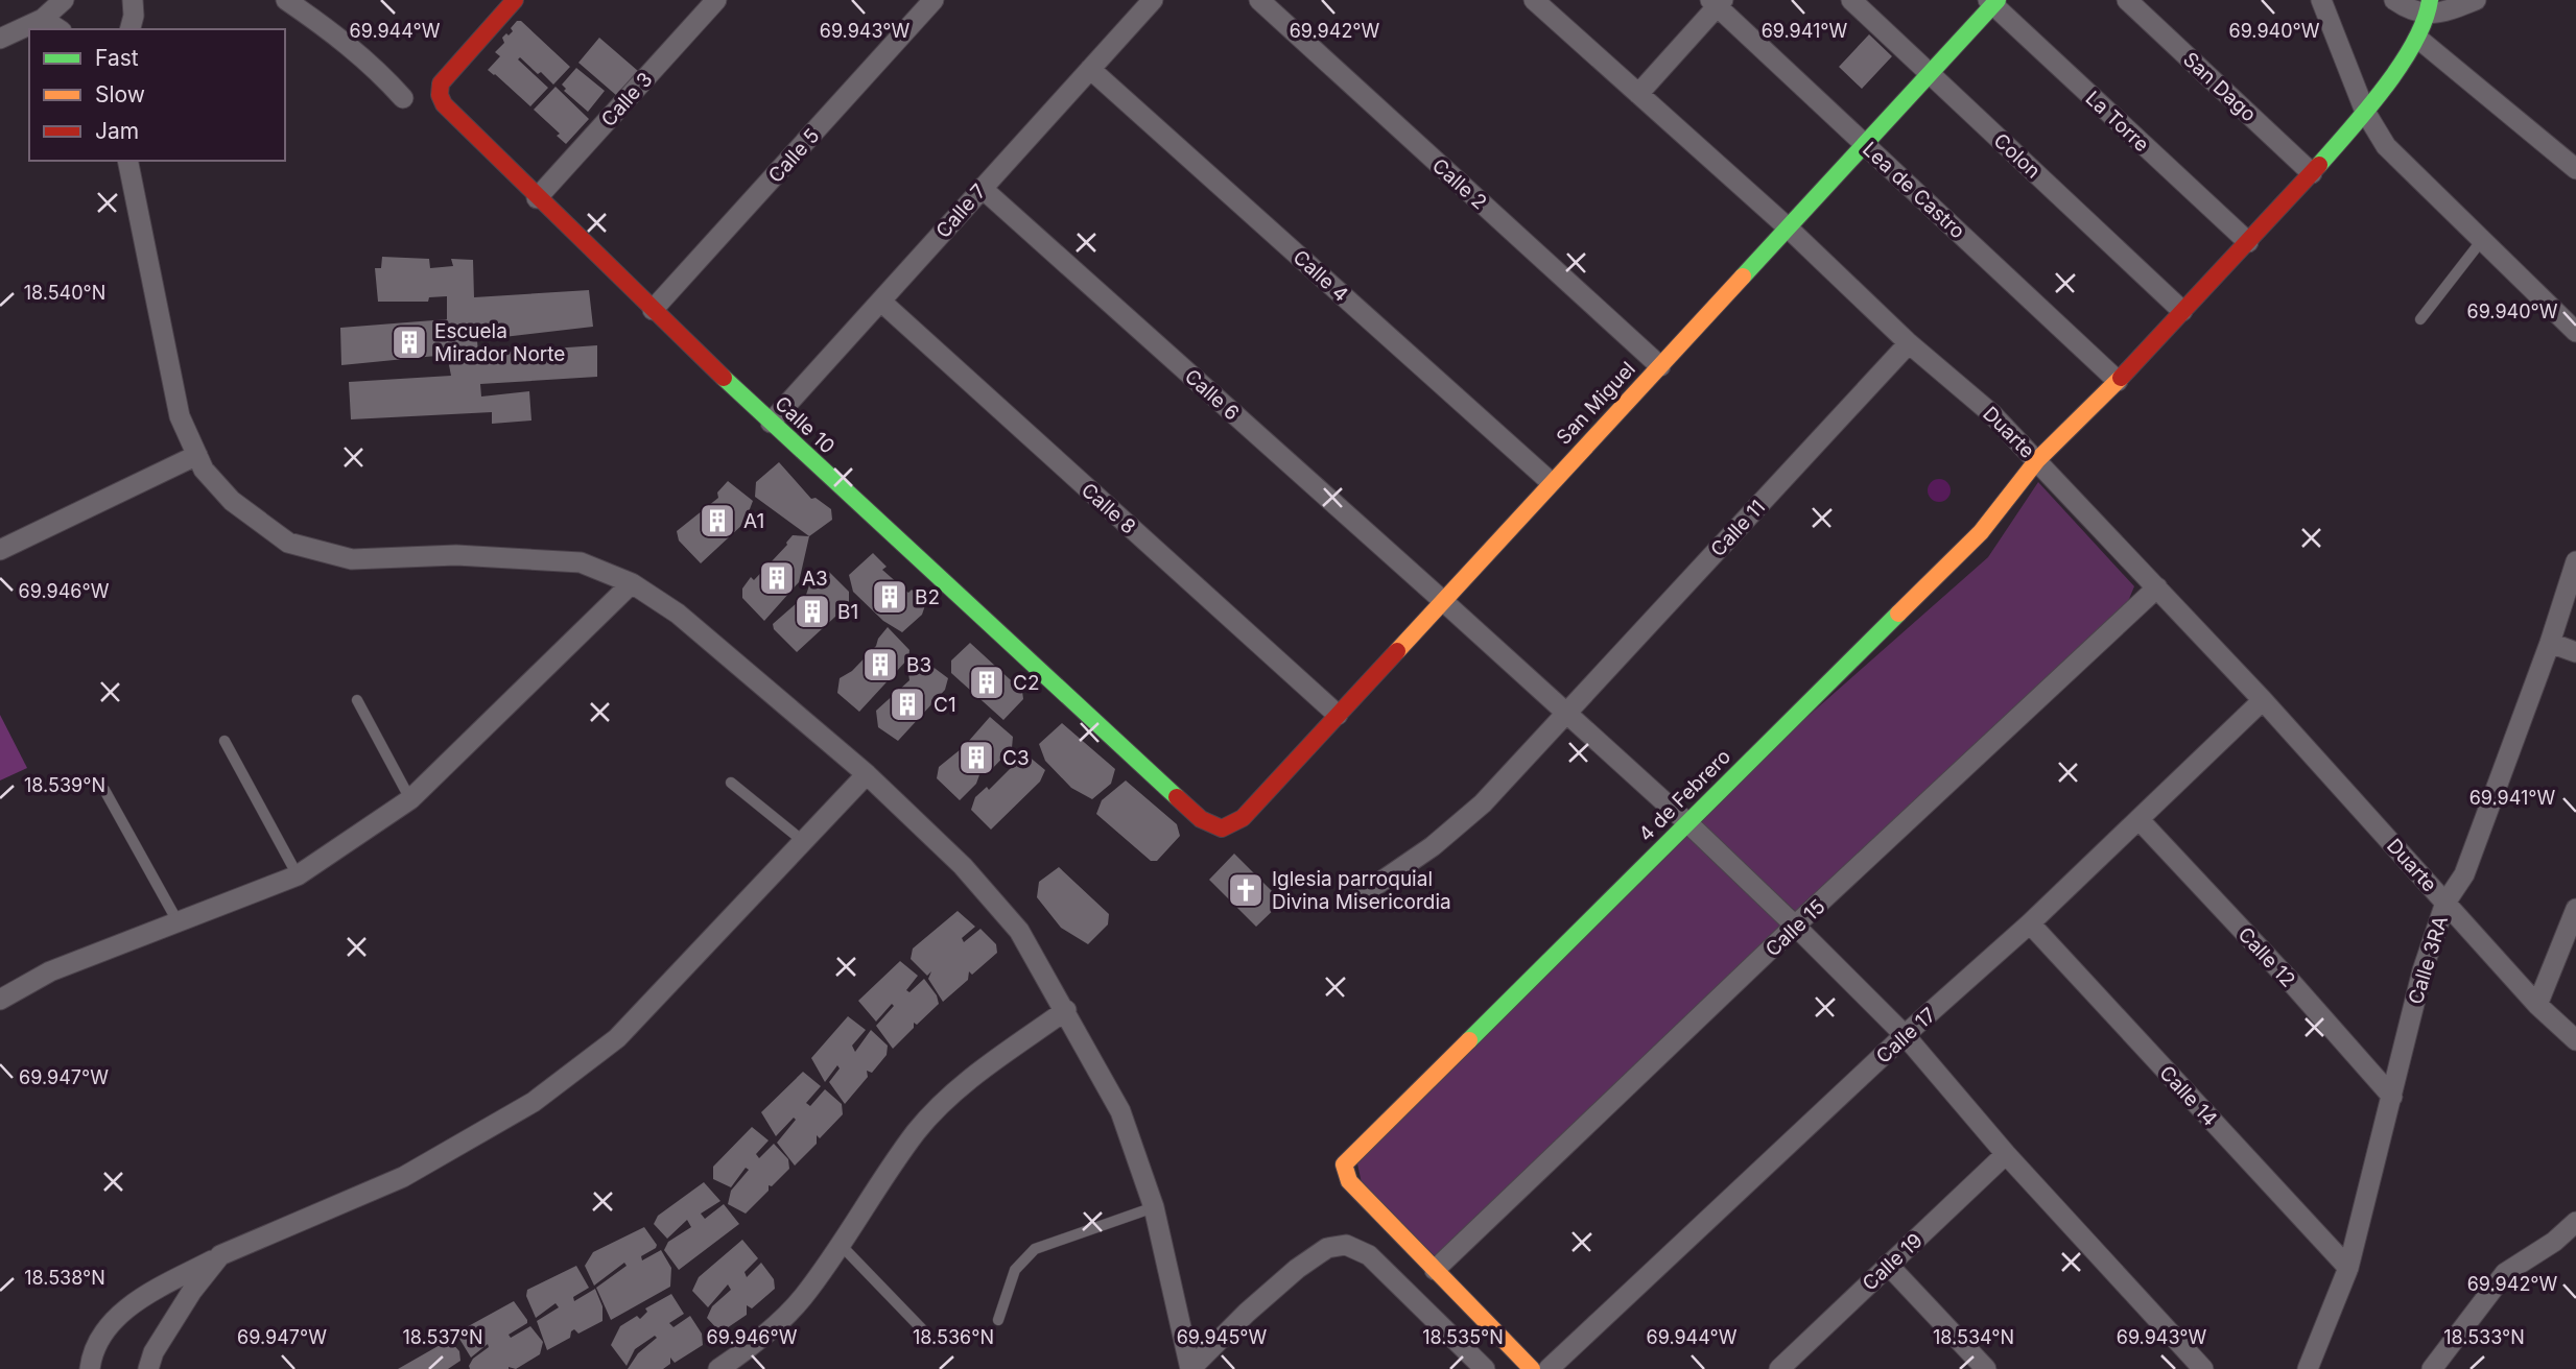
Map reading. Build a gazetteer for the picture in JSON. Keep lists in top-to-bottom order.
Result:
{
  "streets": {
    "street": [
      "San Dago",
      "Calle 3",
      "La Torre",
      "Calle 5",
      "Colon",
      "Calle 2",
      "Lea de Castro",
      "Calle 7",
      "Calle 4",
      "Calle 6",
      "San Miguel",
      "Calle 10",
      "Duarte",
      "Calle 8",
      "Calle 11",
      "4 de Febrero",
      "Calle 15",
      "Calle 12",
      "Calle 3RA",
      "Calle 17",
      "Calle 14",
      "Calle 19"
    ]
  },
  "crossings": [
    ["San Dago", "4 de Febrero"],
    ["Calle 3", "Calle 10"],
    ["La Torre", "San Miguel"],
    ["La Torre", "4 de Febrero"],
    ["Calle 5", "Calle 10"],
    ["Colon", "San Miguel"],
    ["Colon", "4 de Febrero"],
    ["Calle 2", "San Miguel"],
    ["Lea de Castro", "San Miguel"],
    ["Lea de Castro", "4 de Febrero"],
    ["Calle 7", "Calle 4"],
    ["Calle 7", "Calle 6"],
    ["Calle 7", "Calle 10"],
    ["Calle 7", "Calle 8"],
    ["Calle 4", "San Miguel"],
    ["Calle 6", "San Miguel"],
    ["Calle 6", "Calle 11"],
    ["Calle 6", "4 de Febrero"],
    ["Calle 6", "Calle 15"],
    ["Calle 6", "Calle 17"],
    ["Calle 6", "Calle 19"],
    ["San Miguel", "Calle 10"],
    ["San Miguel", "Duarte"],
    ["San Miguel", "Calle 8"],
    ["Duarte", "Calle 11"],
    ["Duarte", "4 de Febrero"],
    ["Duarte", "Calle 15"],
    ["Duarte", "Calle 3RA"],
    ["Duarte", "Calle 17"],
    ["4 de Febrero", "Calle 15"],
    ["Calle 12", "Calle 3RA"],
    ["Calle 12", "Calle 17"],
    ["Calle 3RA", "Calle 14"],
    ["Calle 17", "Calle 14"]
  ],
  "places": {
    "building": [
      "Escuela Mirador Norte",
      "A1",
      "A3",
      "B2",
      "B1",
      "B3",
      "C2",
      "C1",
      "C3"
    ],
    "church": ["Iglesia parroquial Divina Misericordia"]
  },
  "legend": ["Fast", "Slow", "Jam"],
  "coordinates": [
    "69.944°W",
    "69.943°W",
    "69.942°W",
    "69.941°W",
    "69.940°W",
    "18.540°N",
    "69.946°W",
    "18.539°N",
    "69.947°W",
    "18.538°N",
    "69.945°W",
    "18.537°N",
    "18.536°N",
    "18.535°N",
    "18.534°N",
    "18.533°N"
  ]
}
